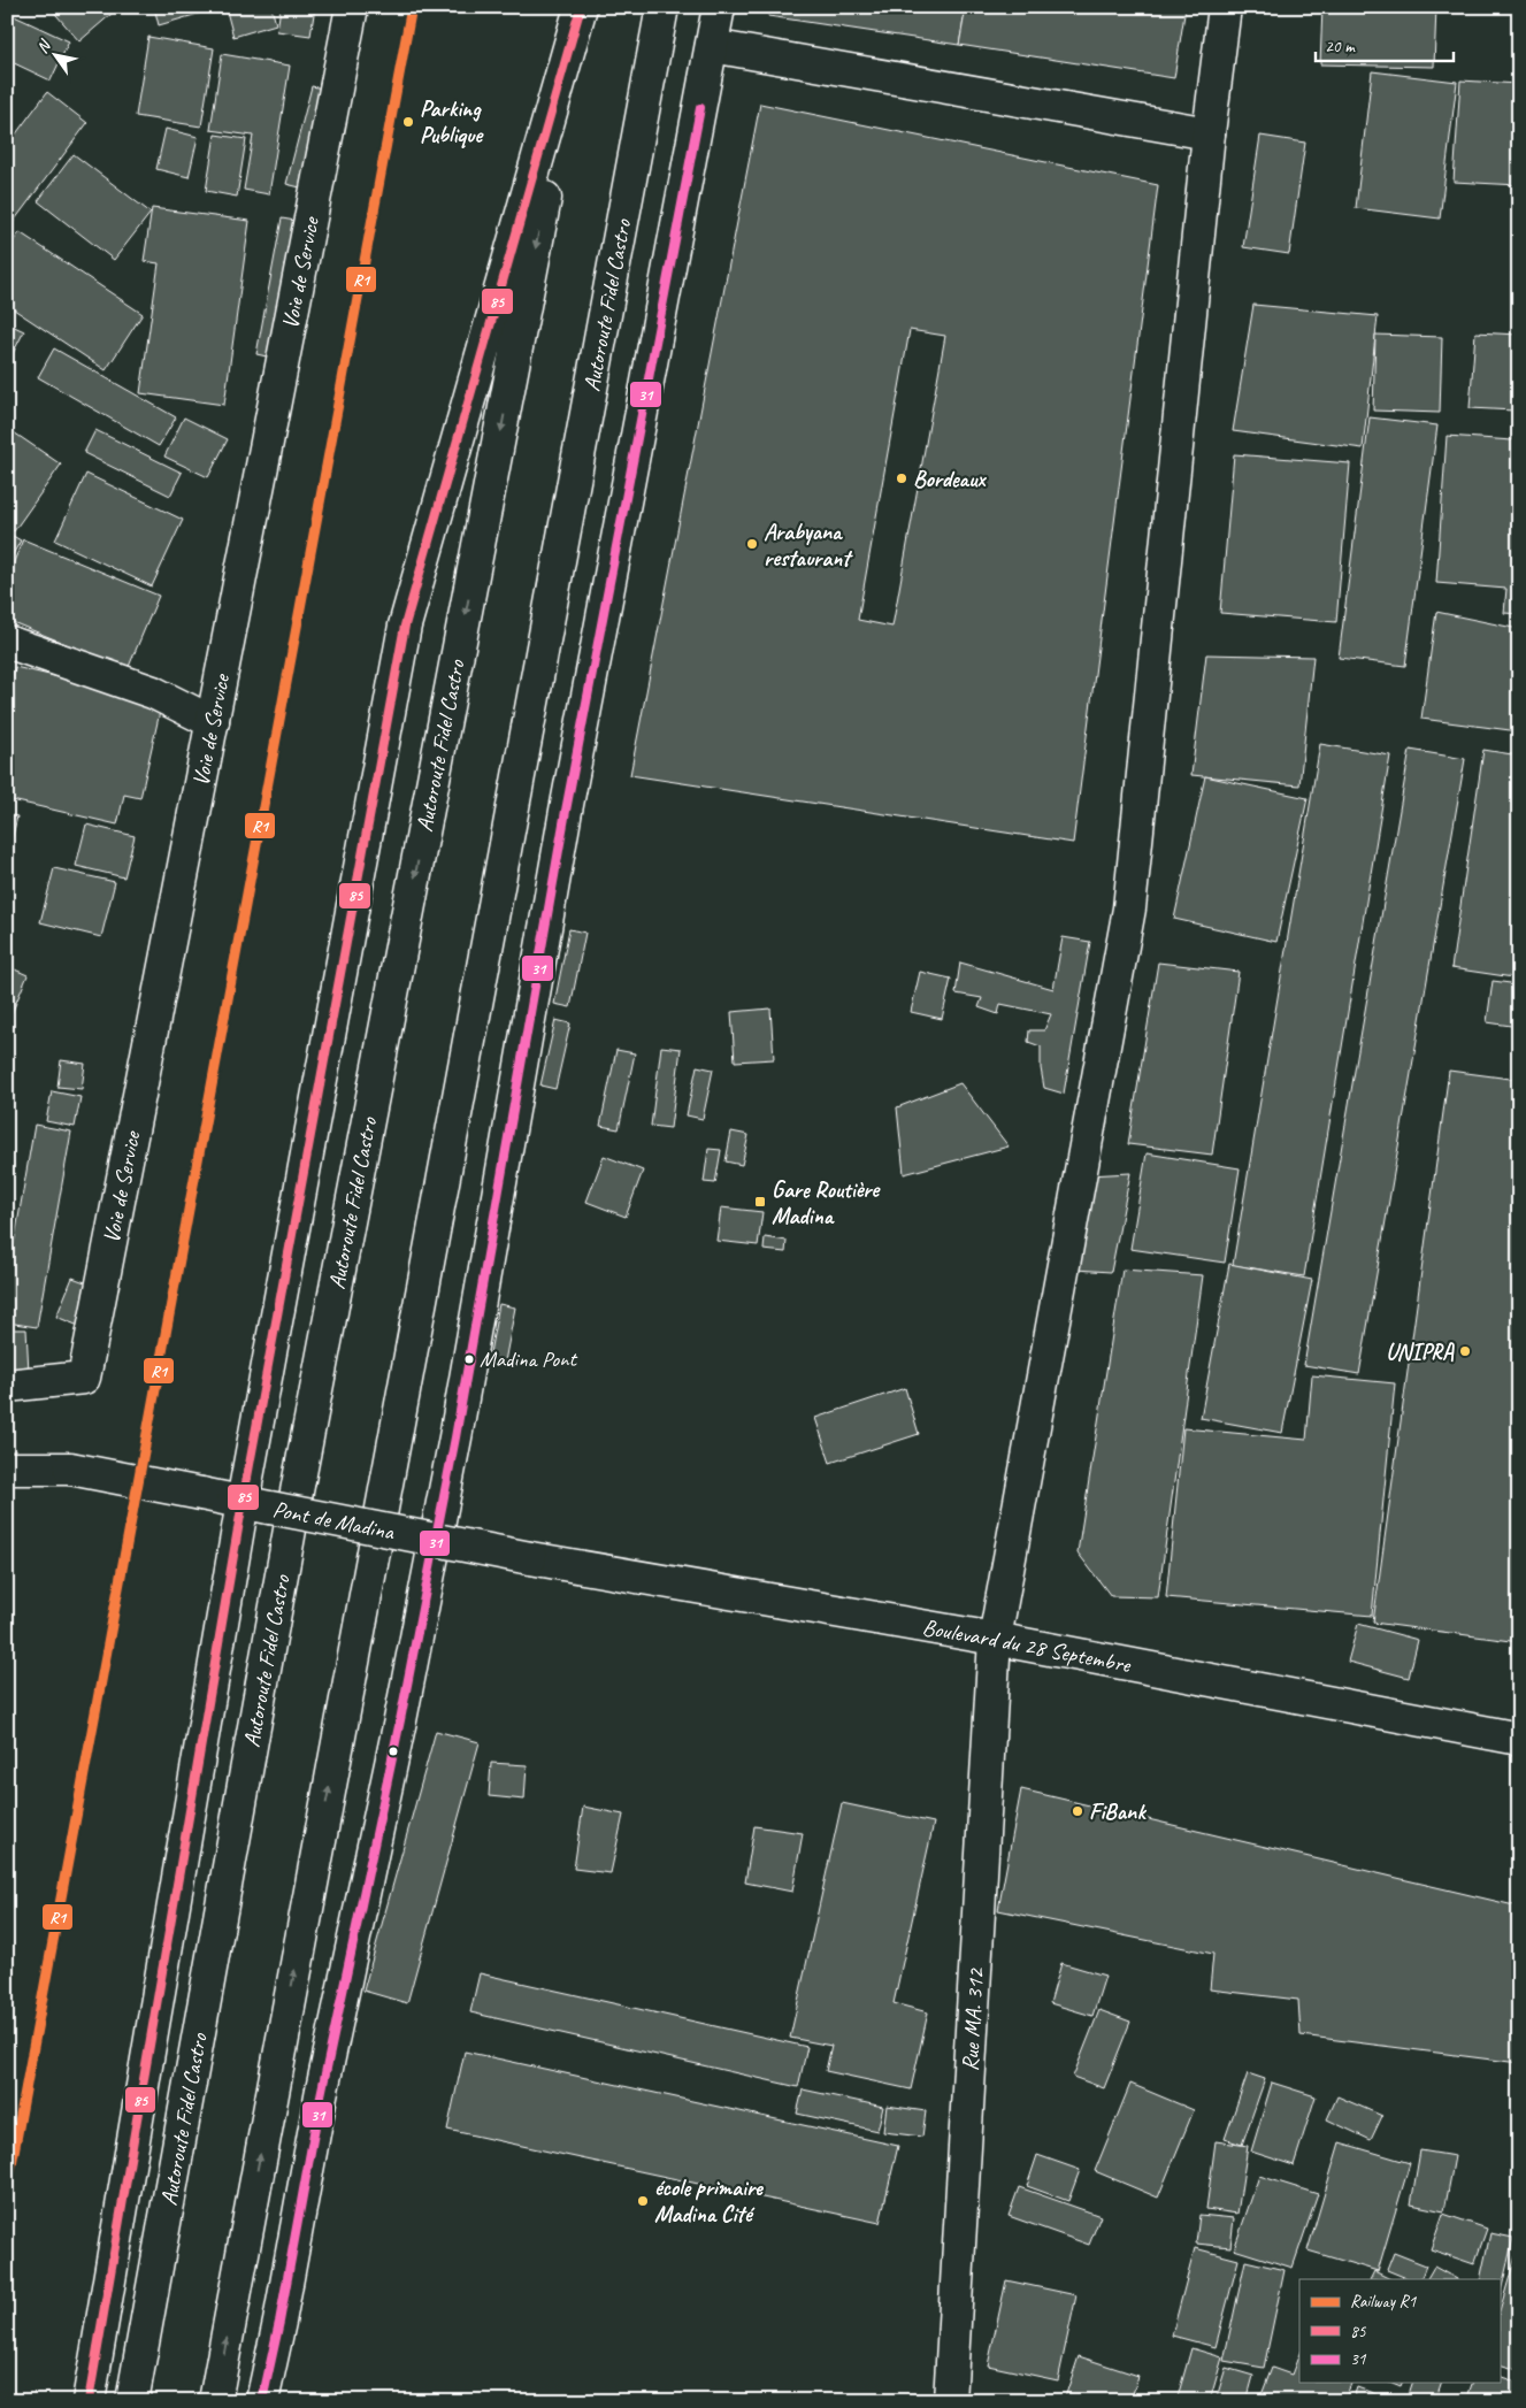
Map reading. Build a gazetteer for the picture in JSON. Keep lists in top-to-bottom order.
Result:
{
  "streets": {
    "main road": [
      "Voie de Service",
      "Autoroute Fidel Castro",
      "Pont de Madina",
      "Boulevard du 28 Septembre",
      "Rue MA. 312"
    ]
  },
  "crossings": [
    ["Pont de Madina", "Boulevard du 28 Septembre"],
    ["Boulevard du 28 Septembre", "Rue MA. 312"]
  ],
  "places": {
    "other": [
      "Parking Publique",
      "Bordeaux",
      "Arabyana restaurant",
      "UNIPRA",
      "Madina Pont",
      "FiBank",
      "école primaire Madina Cité"
    ],
    "transit": ["Gare Routière Madina"]
  },
  "lines": ["rail line R1", "transit line 85", "transit line 31"],
  "legend": ["Railway R1", "85", "31"],
  "scale_bar": "20 m",
  "north": "top left"
}
